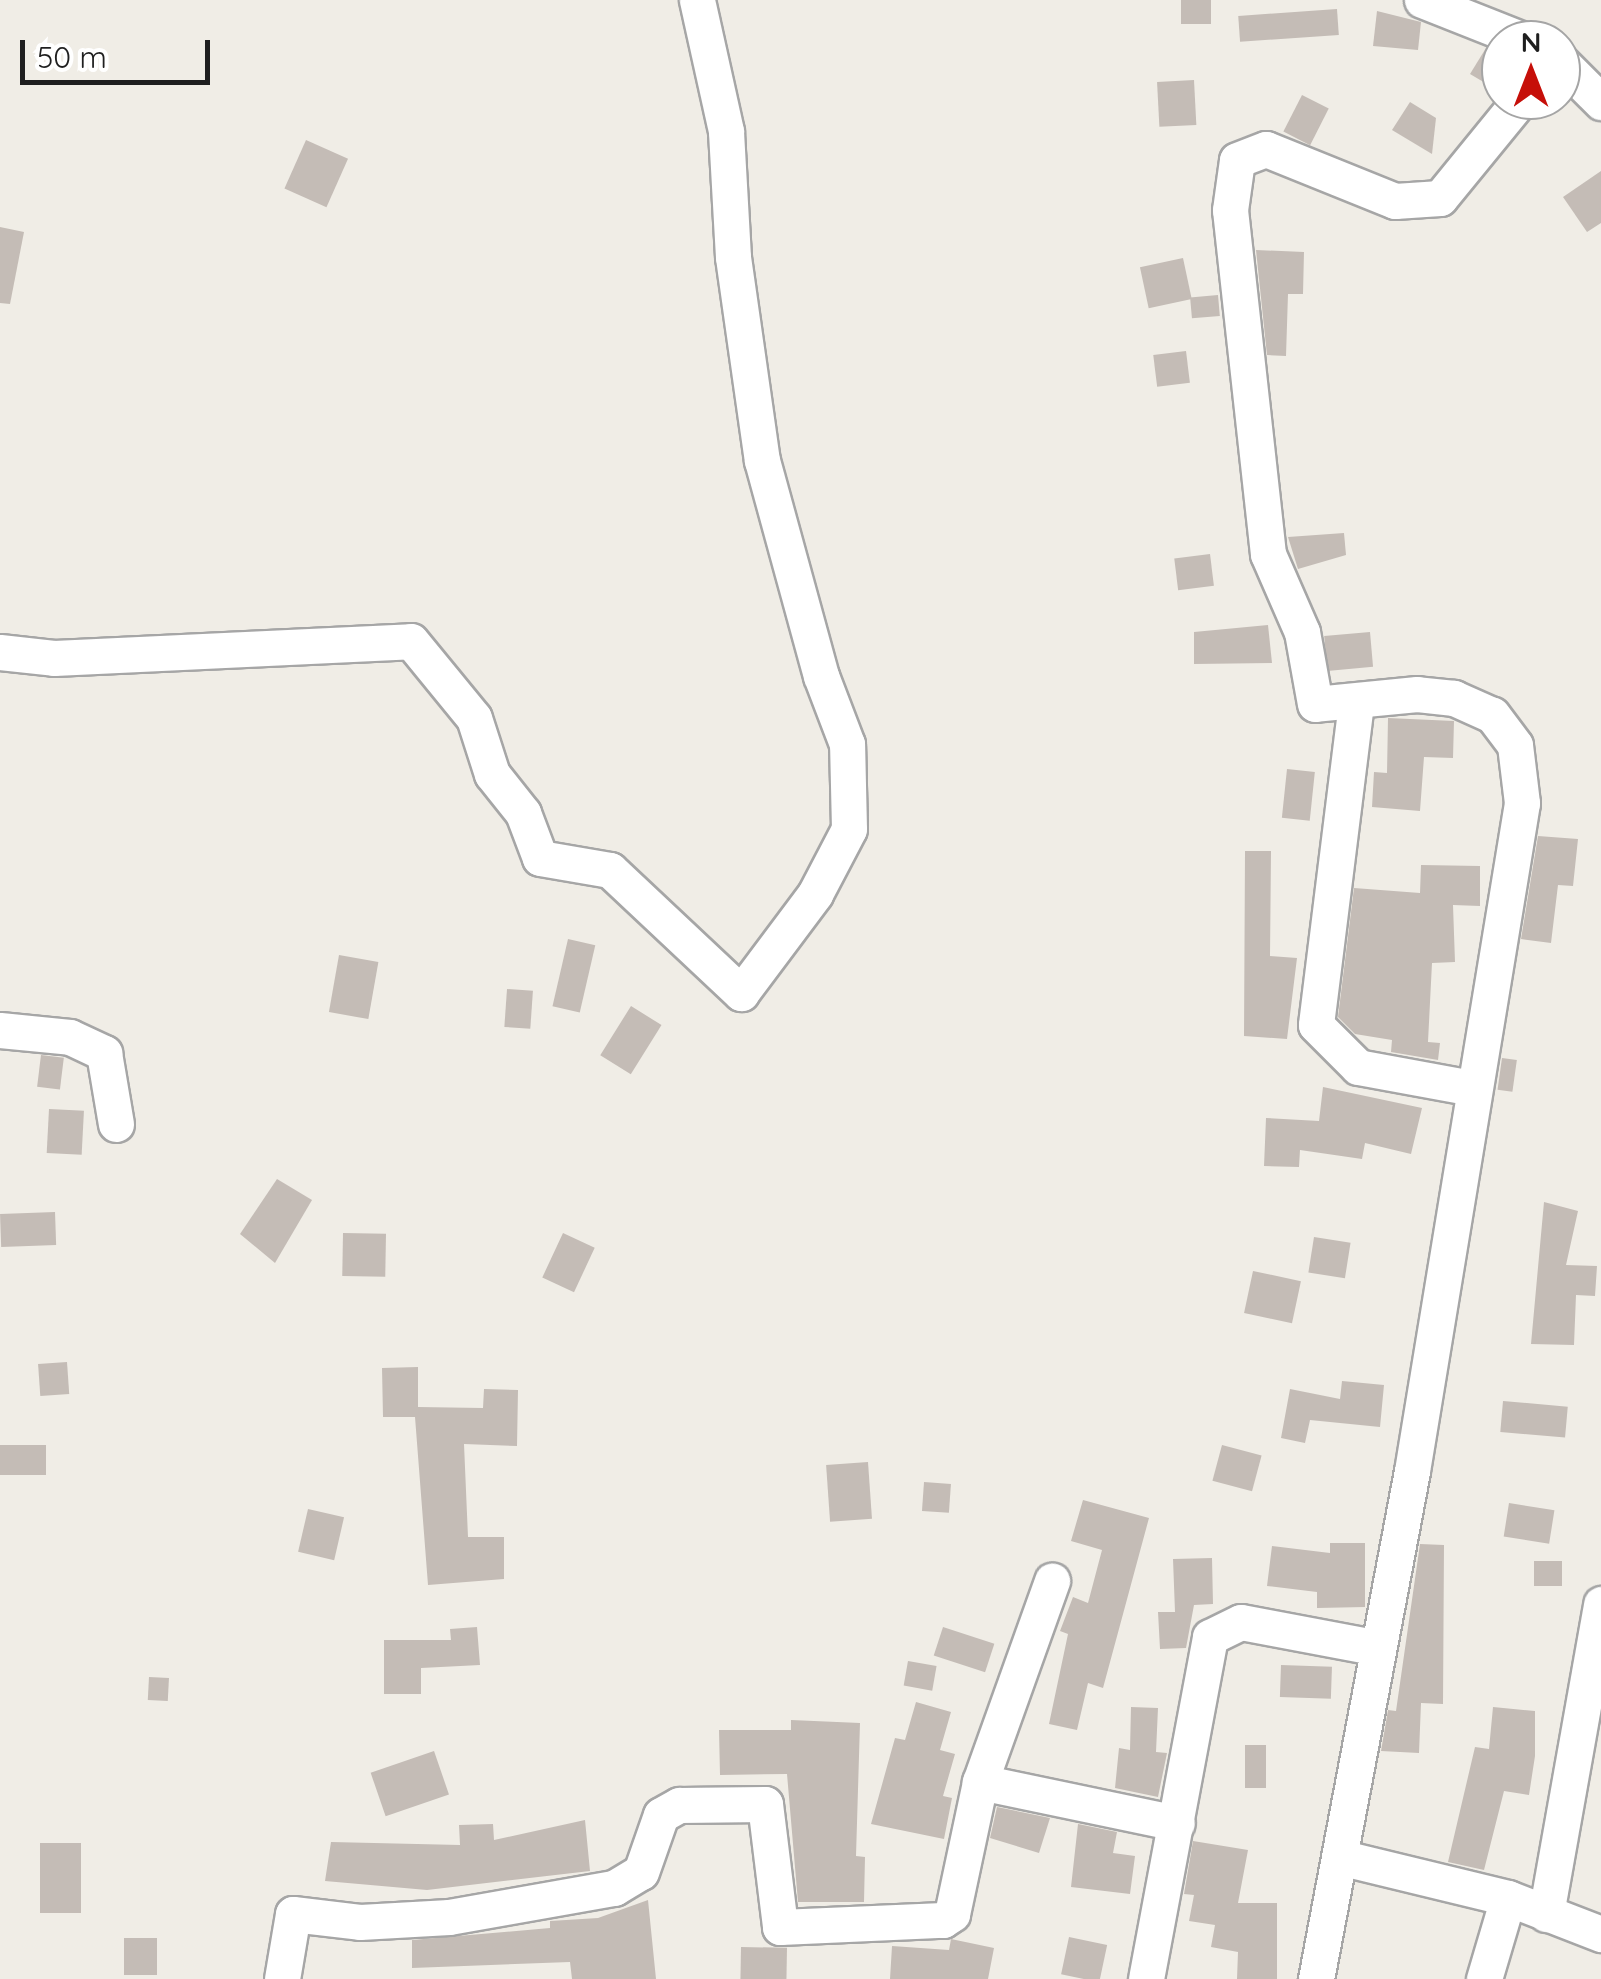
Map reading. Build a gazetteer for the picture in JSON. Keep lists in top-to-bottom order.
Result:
{
  "scale_bar": "50 m",
  "north": "top"
}
